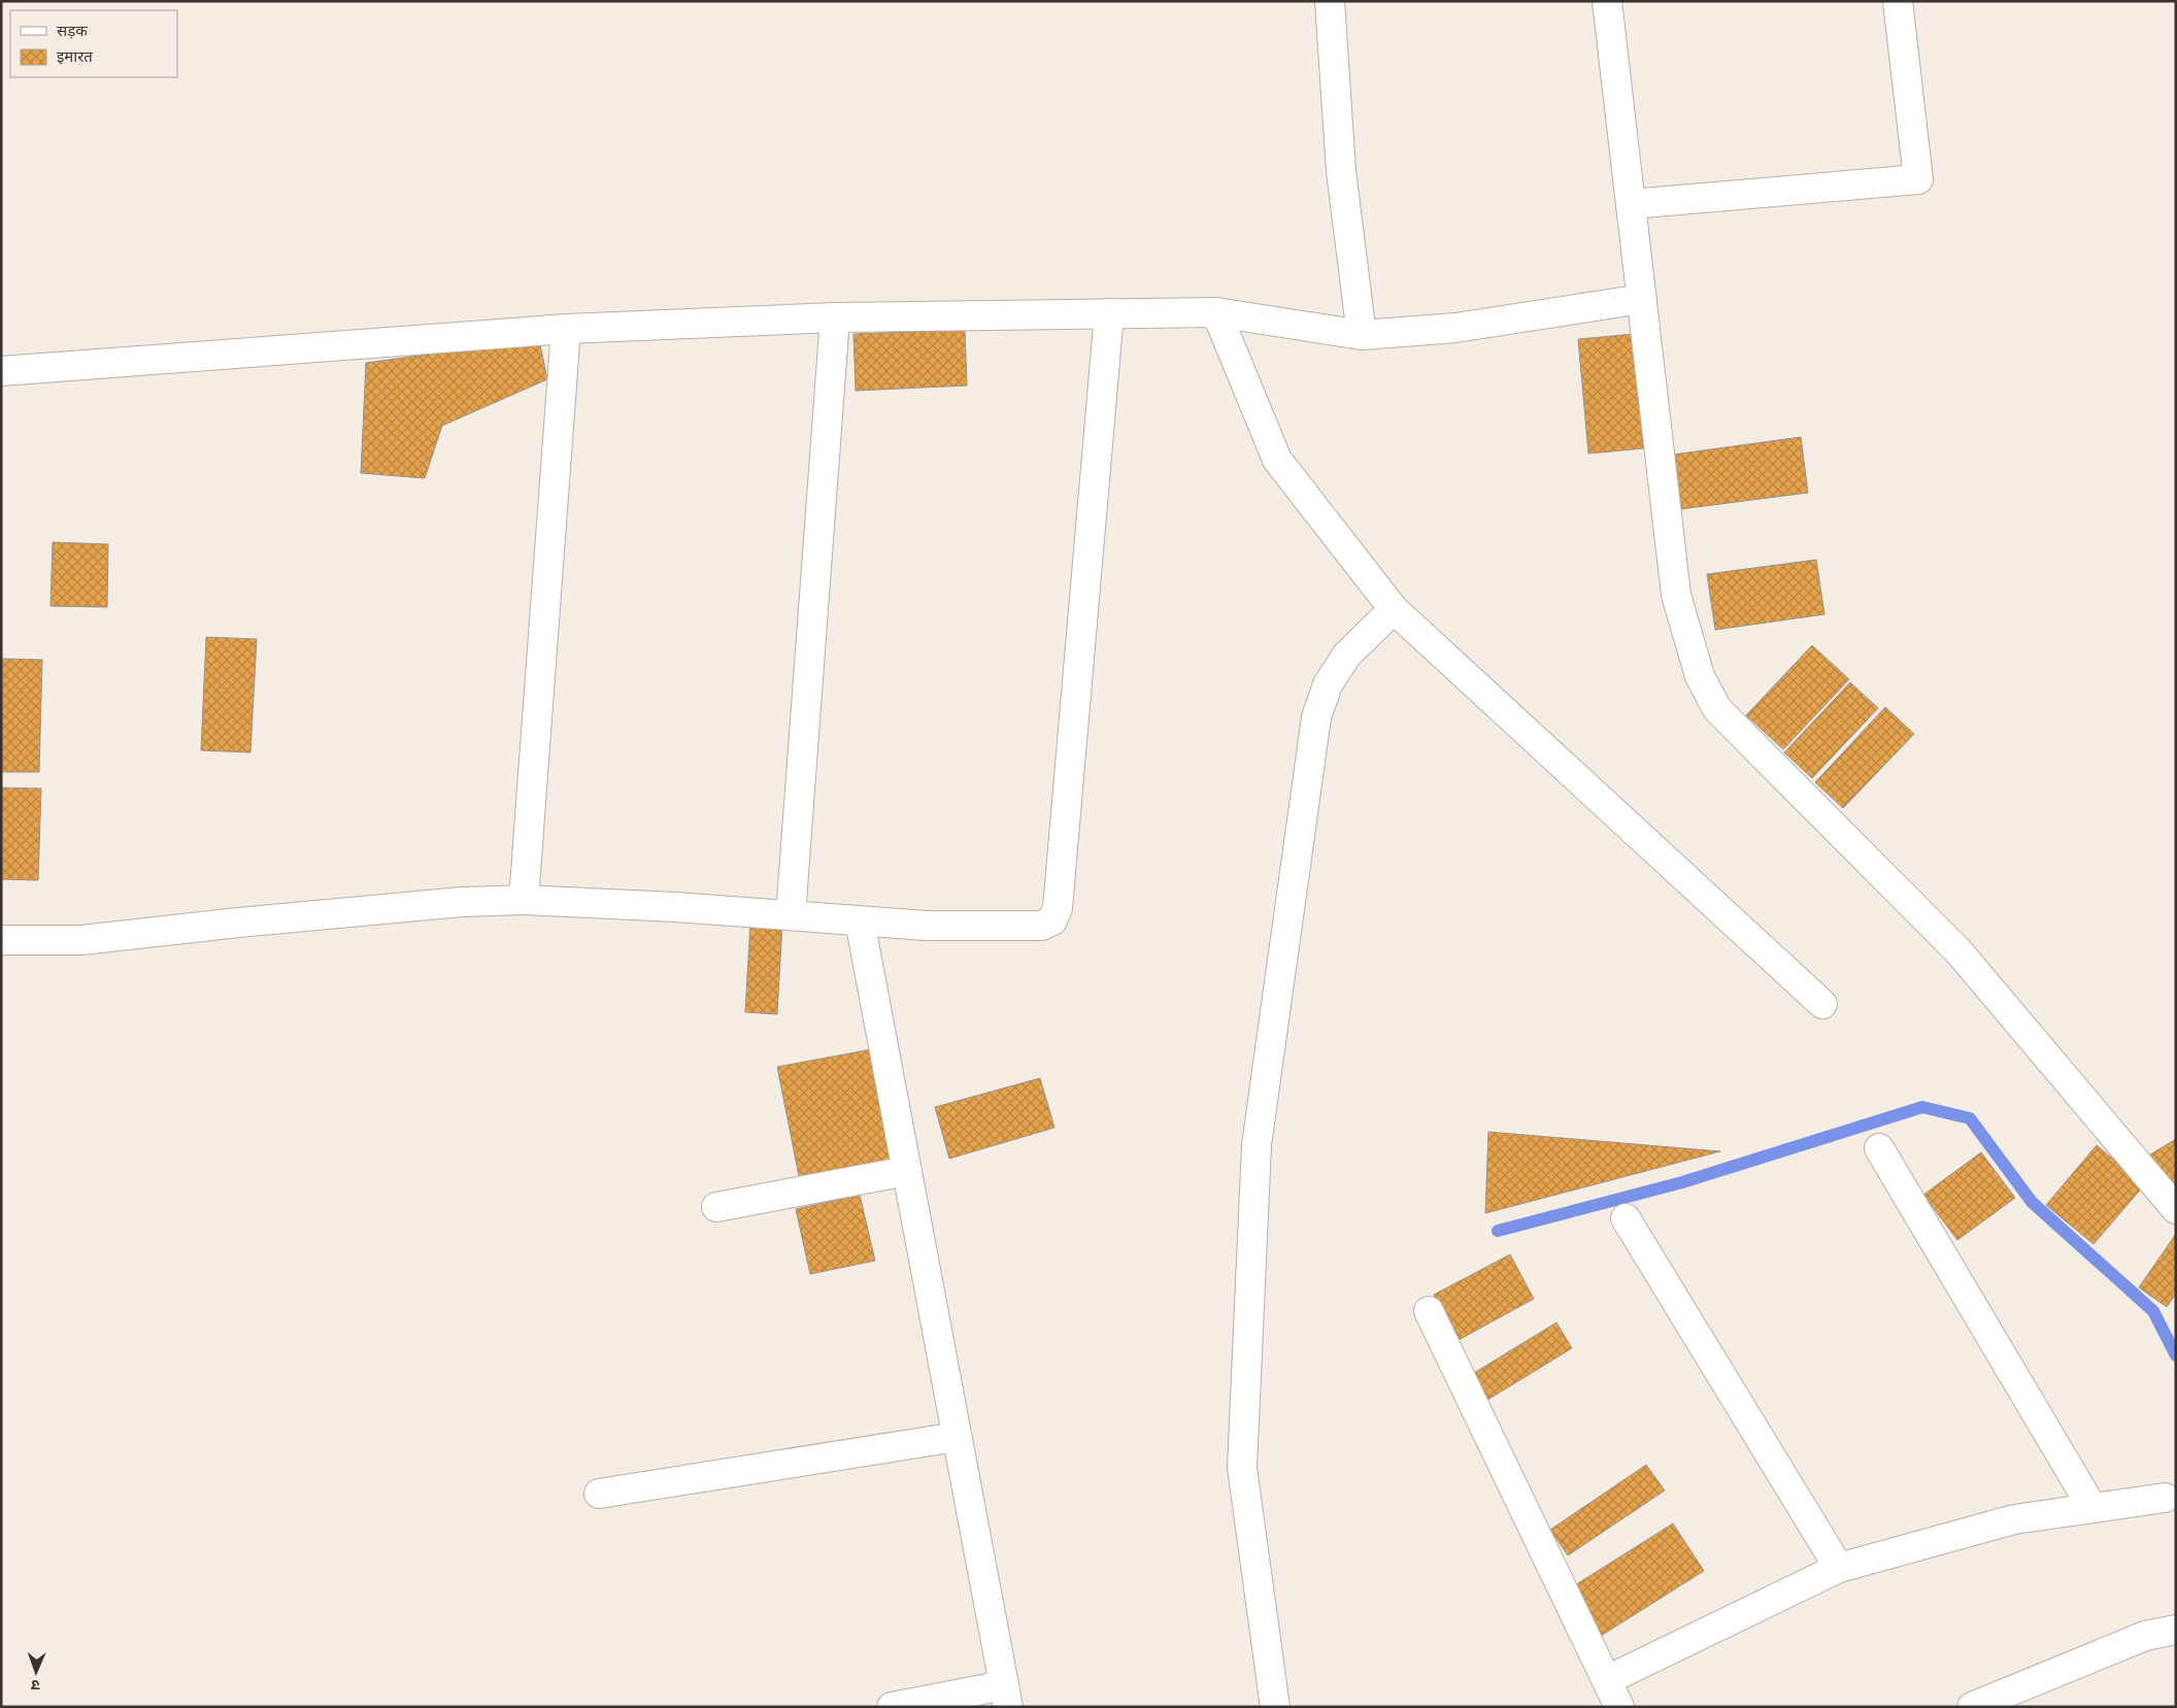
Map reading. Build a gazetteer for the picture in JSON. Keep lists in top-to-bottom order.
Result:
{
  "legend": ["सड़क", "इमारत"],
  "north": "bottom"
}
